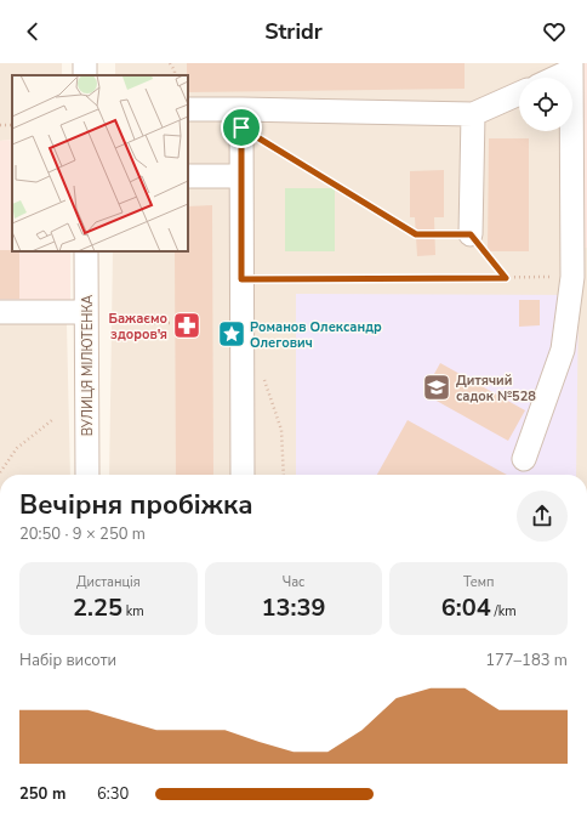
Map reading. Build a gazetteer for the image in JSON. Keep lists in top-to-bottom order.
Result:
{
  "streets": {
    "street": ["ВУЛИЦЯ МІЛЮТЕНКА"]
  },
  "places": {
    "pharmacy": ["Бажаємо здоров'я"],
    "place": ["Романов Олександр Олегович"],
    "school or university": ["Дитячий садок №528"]
  },
  "page": {
    "header": "Stridr",
    "heading": ["Вечірня пробіжка", "20:50 · 9 × 250 m"],
    "stats": [
      ["Дистанція", "2.25 km"],
      ["Час", "13:39"],
      ["Темп", "6:04 /km"]
    ],
    "chart": ["Набір висоти", "177–183 m"],
    "list": [
      {
        "name": "250 m",
        "note": "6:30"
      }
    ]
  }
}
